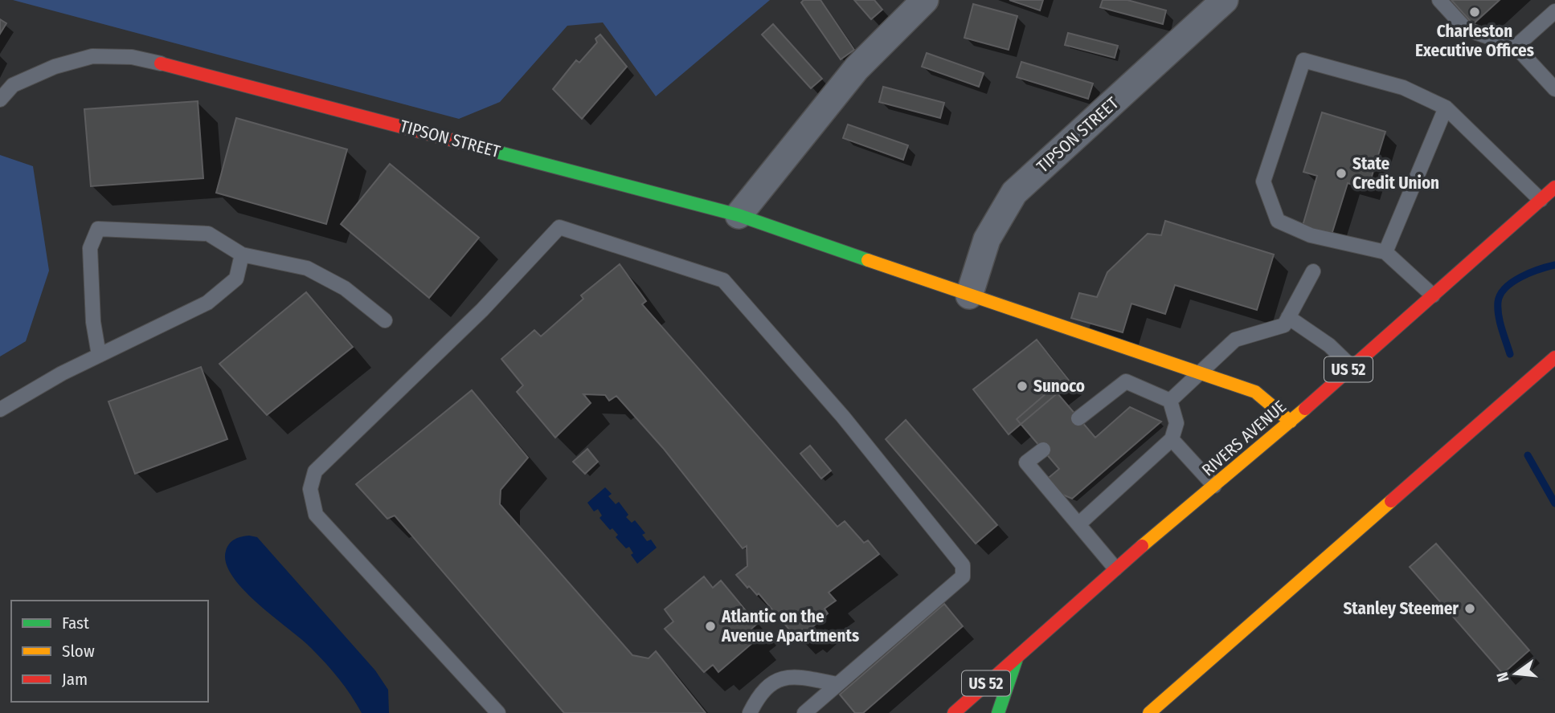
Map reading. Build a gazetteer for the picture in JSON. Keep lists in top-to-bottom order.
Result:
{
  "streets": {
    "main road": ["TIPSON STREET", "US 52", "RIVERS AVENUE"]
  },
  "crossings": [
    ["TIPSON STREET", "RIVERS AVENUE"]
  ],
  "places": [
    "Charleston Executive Offices",
    "State Credit Union",
    "Sunoco",
    "Stanley Steemer",
    "Atlantic on the Avenue Apartments"
  ],
  "legend": ["Fast", "Slow", "Jam"],
  "north": "left"
}
